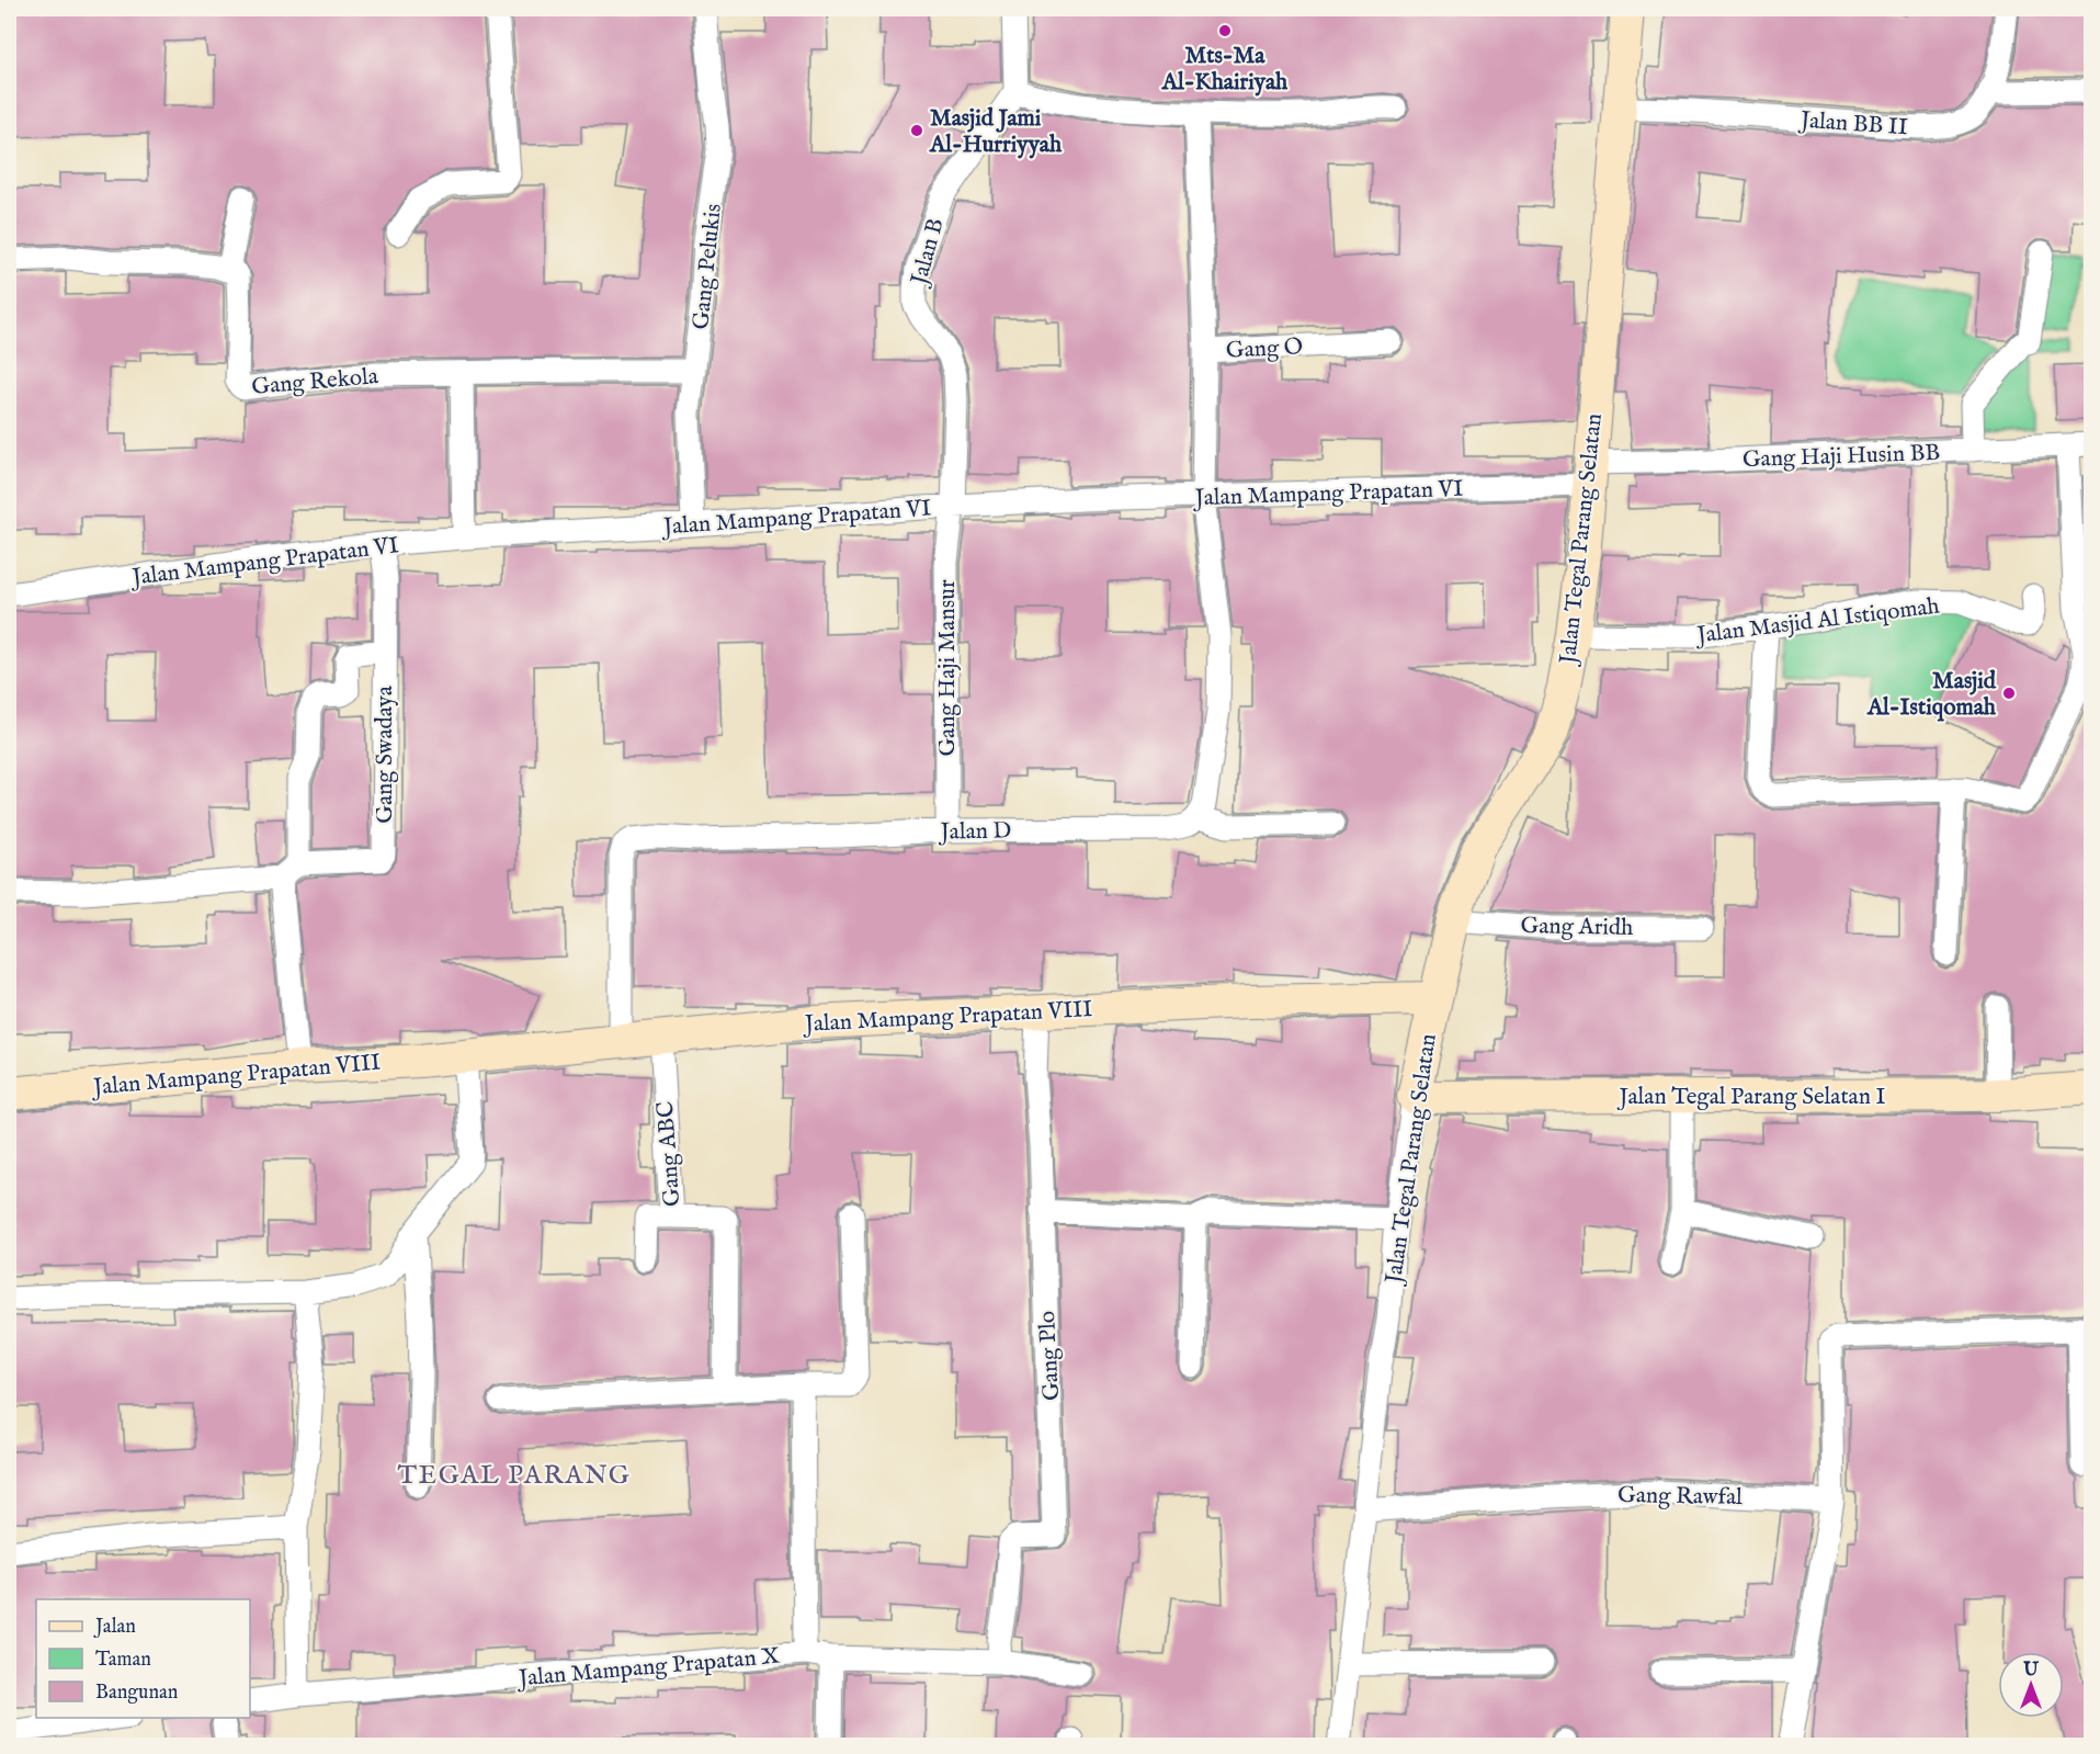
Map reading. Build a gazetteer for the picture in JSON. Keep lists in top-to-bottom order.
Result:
{
  "streets": {
    "street": [
      "Jalan BB II",
      "Jalan B",
      "Gang Pelukis",
      "Gang O",
      "Gang Rekola",
      "Gang Haji Husin BB",
      "Jalan Mampang Prapatan VI",
      "Jalan Tegal Parang Selatan",
      "Jalan Masjid Al Istiqomah",
      "Gang Haji Mansur",
      "Gang Swadaya",
      "Jalan D",
      "Gang Aridh",
      "Jalan Mampang Prapatan VIII",
      "Jalan Tegal Parang Selatan I",
      "Gang ABC",
      "Gang Plo",
      "Gang Rawfal",
      "Jalan Mampang Prapatan X"
    ]
  },
  "crossings": [
    ["Jalan BB II", "Jalan Tegal Parang Selatan"],
    ["Jalan B", "Jalan Mampang Prapatan VI"],
    ["Jalan B", "Gang Haji Mansur"],
    ["Gang Pelukis", "Gang Rekola"],
    ["Gang Pelukis", "Jalan Mampang Prapatan VI"],
    ["Gang O", "Jalan Mampang Prapatan VI"],
    ["Gang Haji Husin BB", "Jalan Mampang Prapatan VI"],
    ["Gang Haji Husin BB", "Jalan Tegal Parang Selatan"],
    ["Jalan Mampang Prapatan VI", "Jalan Tegal Parang Selatan"],
    ["Jalan Mampang Prapatan VI", "Gang Haji Mansur"],
    ["Jalan Mampang Prapatan VI", "Gang Swadaya"],
    ["Jalan Tegal Parang Selatan", "Jalan Masjid Al Istiqomah"],
    ["Jalan Tegal Parang Selatan", "Gang Aridh"],
    ["Jalan Tegal Parang Selatan", "Jalan Mampang Prapatan VIII"],
    ["Jalan Tegal Parang Selatan", "Jalan Tegal Parang Selatan I"],
    ["Jalan Tegal Parang Selatan", "Gang Rawfal"],
    ["Gang Haji Mansur", "Jalan D"],
    ["Jalan D", "Jalan Mampang Prapatan VIII"],
    ["Jalan Mampang Prapatan VIII", "Gang ABC"],
    ["Jalan Mampang Prapatan VIII", "Gang Plo"],
    ["Gang Plo", "Jalan Mampang Prapatan X"]
  ],
  "districts": ["TEGAL PARANG"],
  "places": ["Mts-Ma Al-Khairiyah", "Masjid Jami Al-Hurriyyah", "Masjid Al-Istiqomah"],
  "legend": ["Jalan", "Taman", "Bangunan"],
  "north": "top"
}
